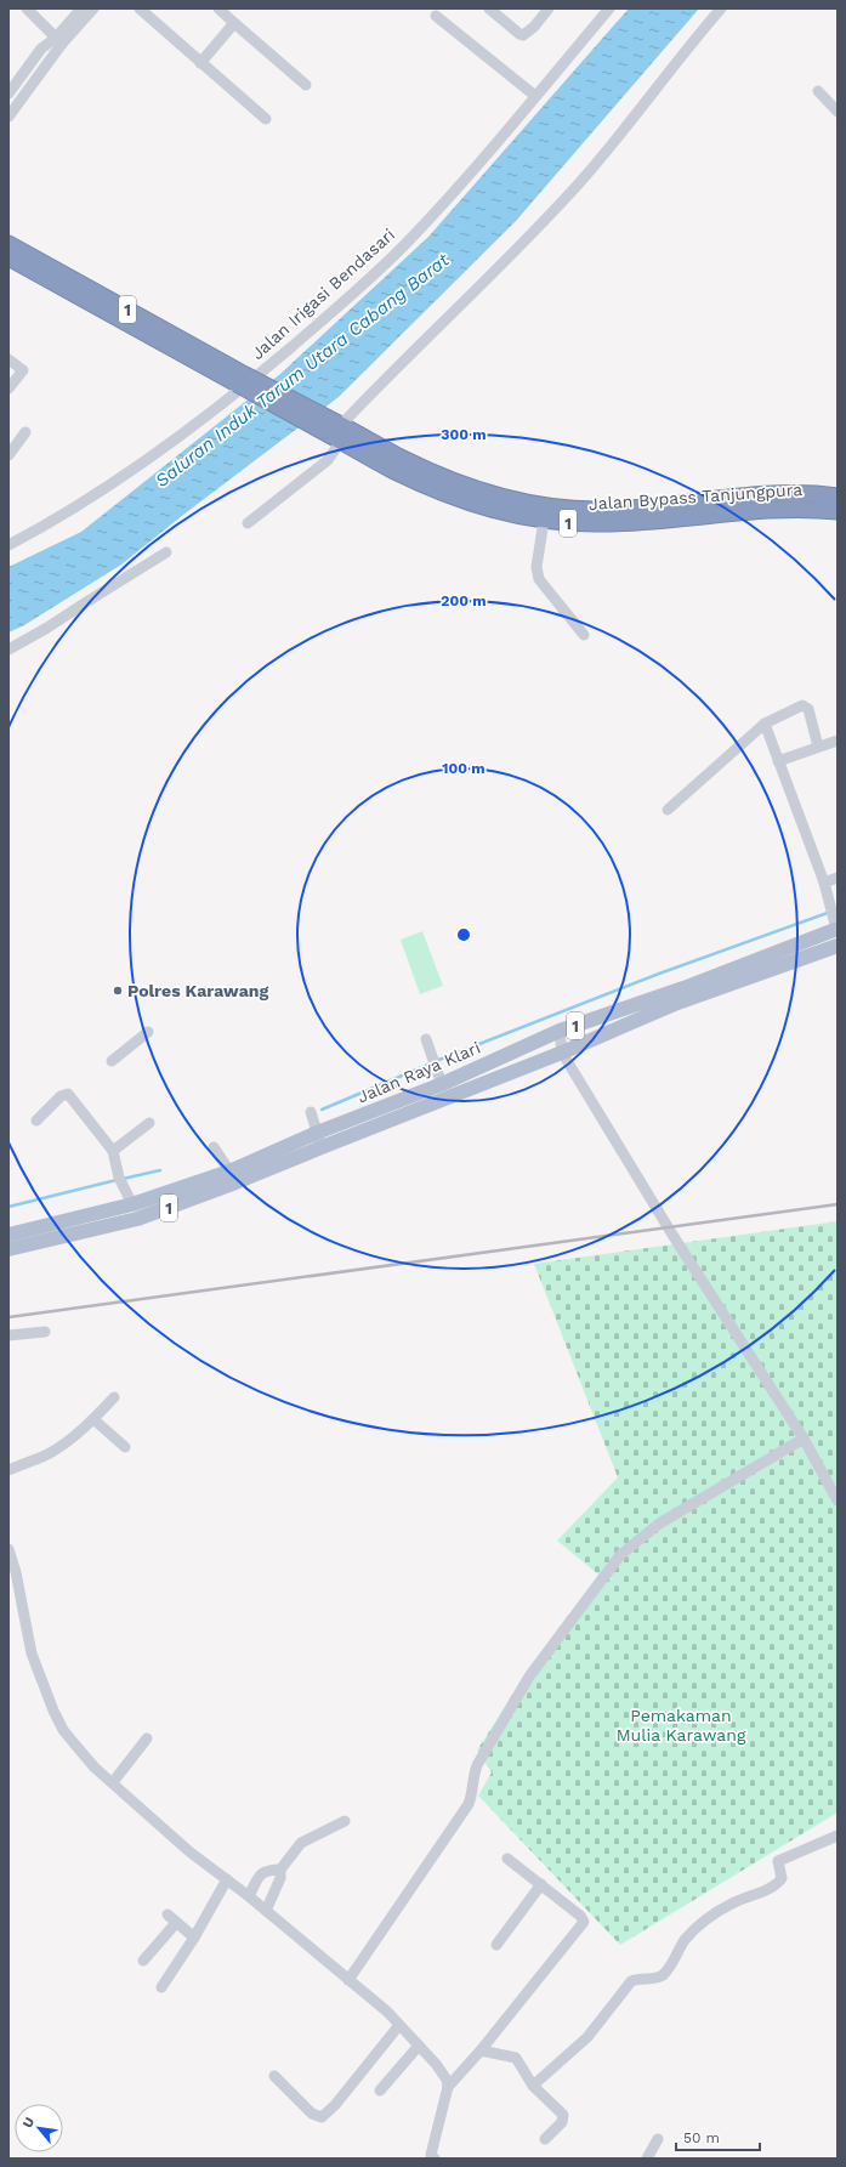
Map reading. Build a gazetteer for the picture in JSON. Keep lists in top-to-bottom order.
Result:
{
  "streets": {
    "highway": ["1", "Jalan Bypass Tanjungpura"],
    "main road": ["Jalan Raya Klari"],
    "street": ["Jalan Irigasi Bendasari"]
  },
  "water": ["Saluran Induk Tarum Utara Cabang Barat"],
  "parks": ["Pemakaman Mulia Karawang"],
  "places": ["Polres Karawang"],
  "scale_bar": "50 m",
  "north": "top left",
  "rings": ["300 m", "200 m", "100 m"]
}
